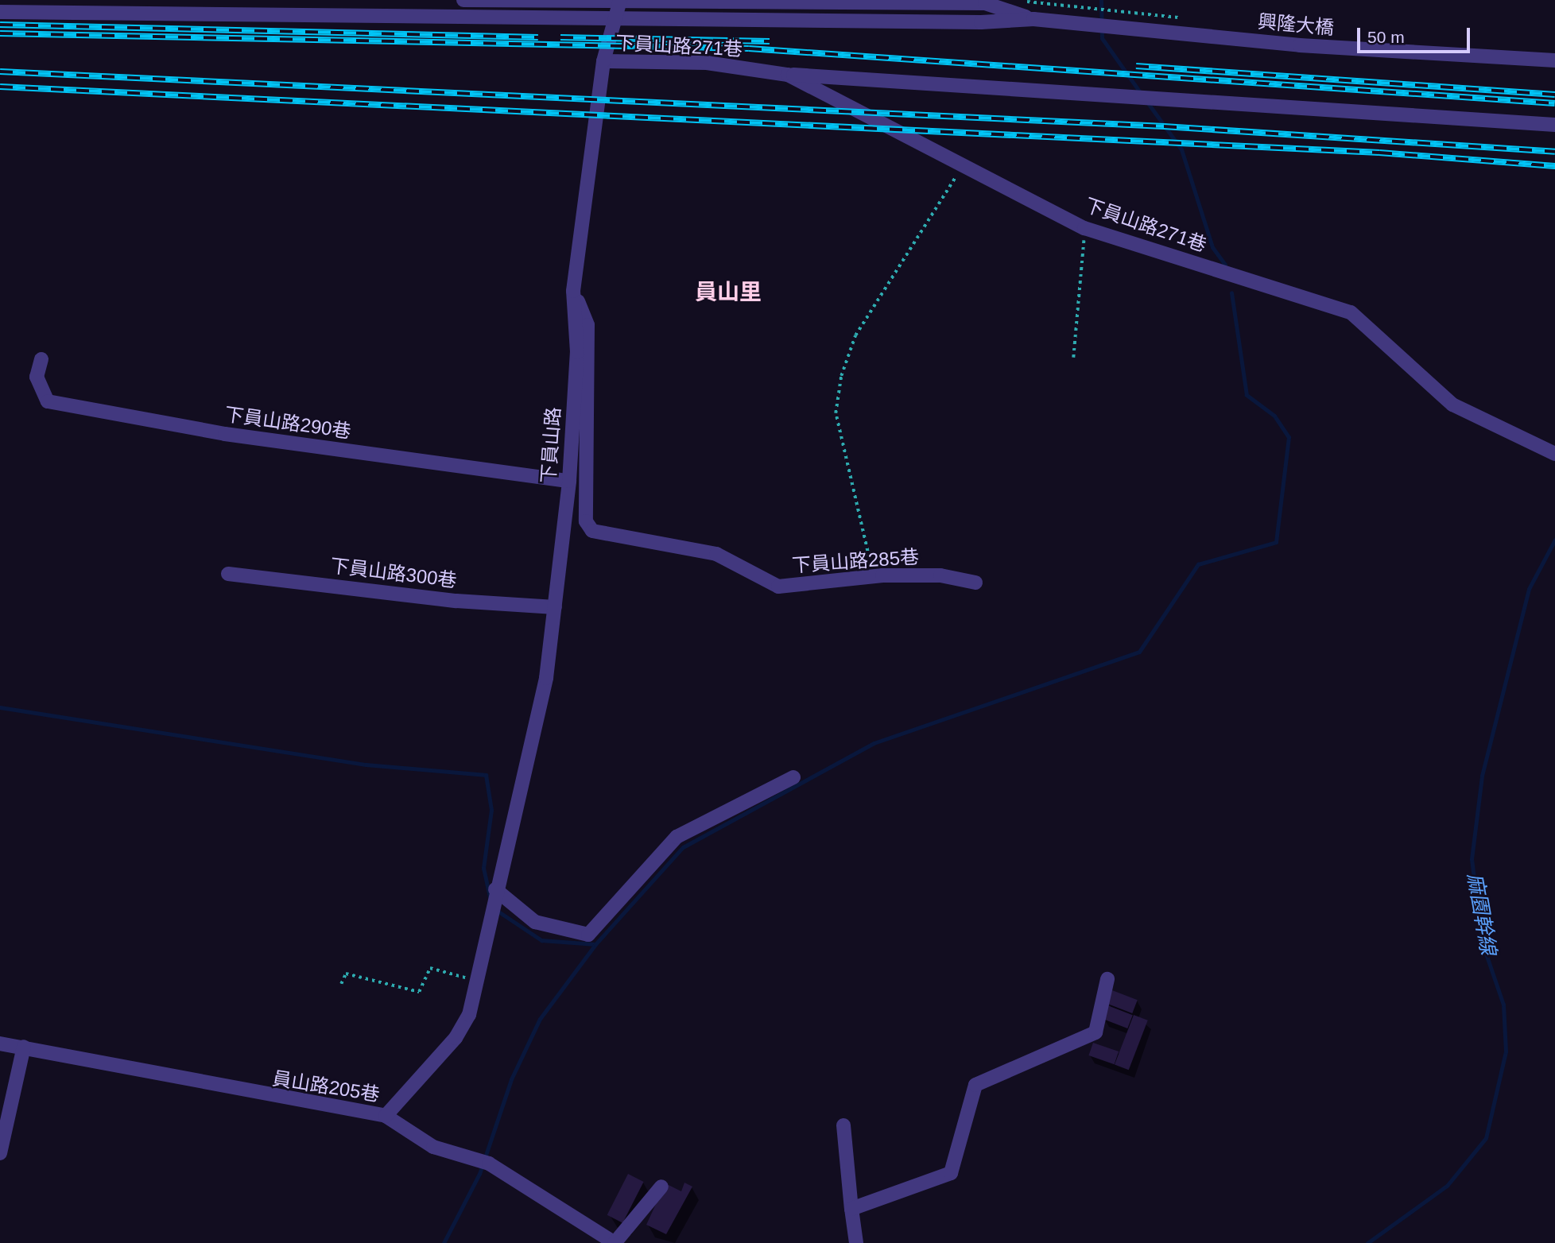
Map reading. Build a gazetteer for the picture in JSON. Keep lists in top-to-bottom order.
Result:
{
  "streets": {
    "street": [
      "興隆大橋",
      "下員山路271巷",
      "下員山路290巷",
      "下員山路",
      "下員山路285巷",
      "下員山路300巷",
      "員山路205巷"
    ]
  },
  "crossings": [
    ["下員山路271巷", "下員山路"],
    ["下員山路290巷", "下員山路"],
    ["下員山路", "下員山路285巷"],
    ["下員山路", "下員山路300巷"],
    ["下員山路", "員山路205巷"]
  ],
  "districts": ["員山里"],
  "water": ["麻園幹線"],
  "scale_bar": "50 m"
}
